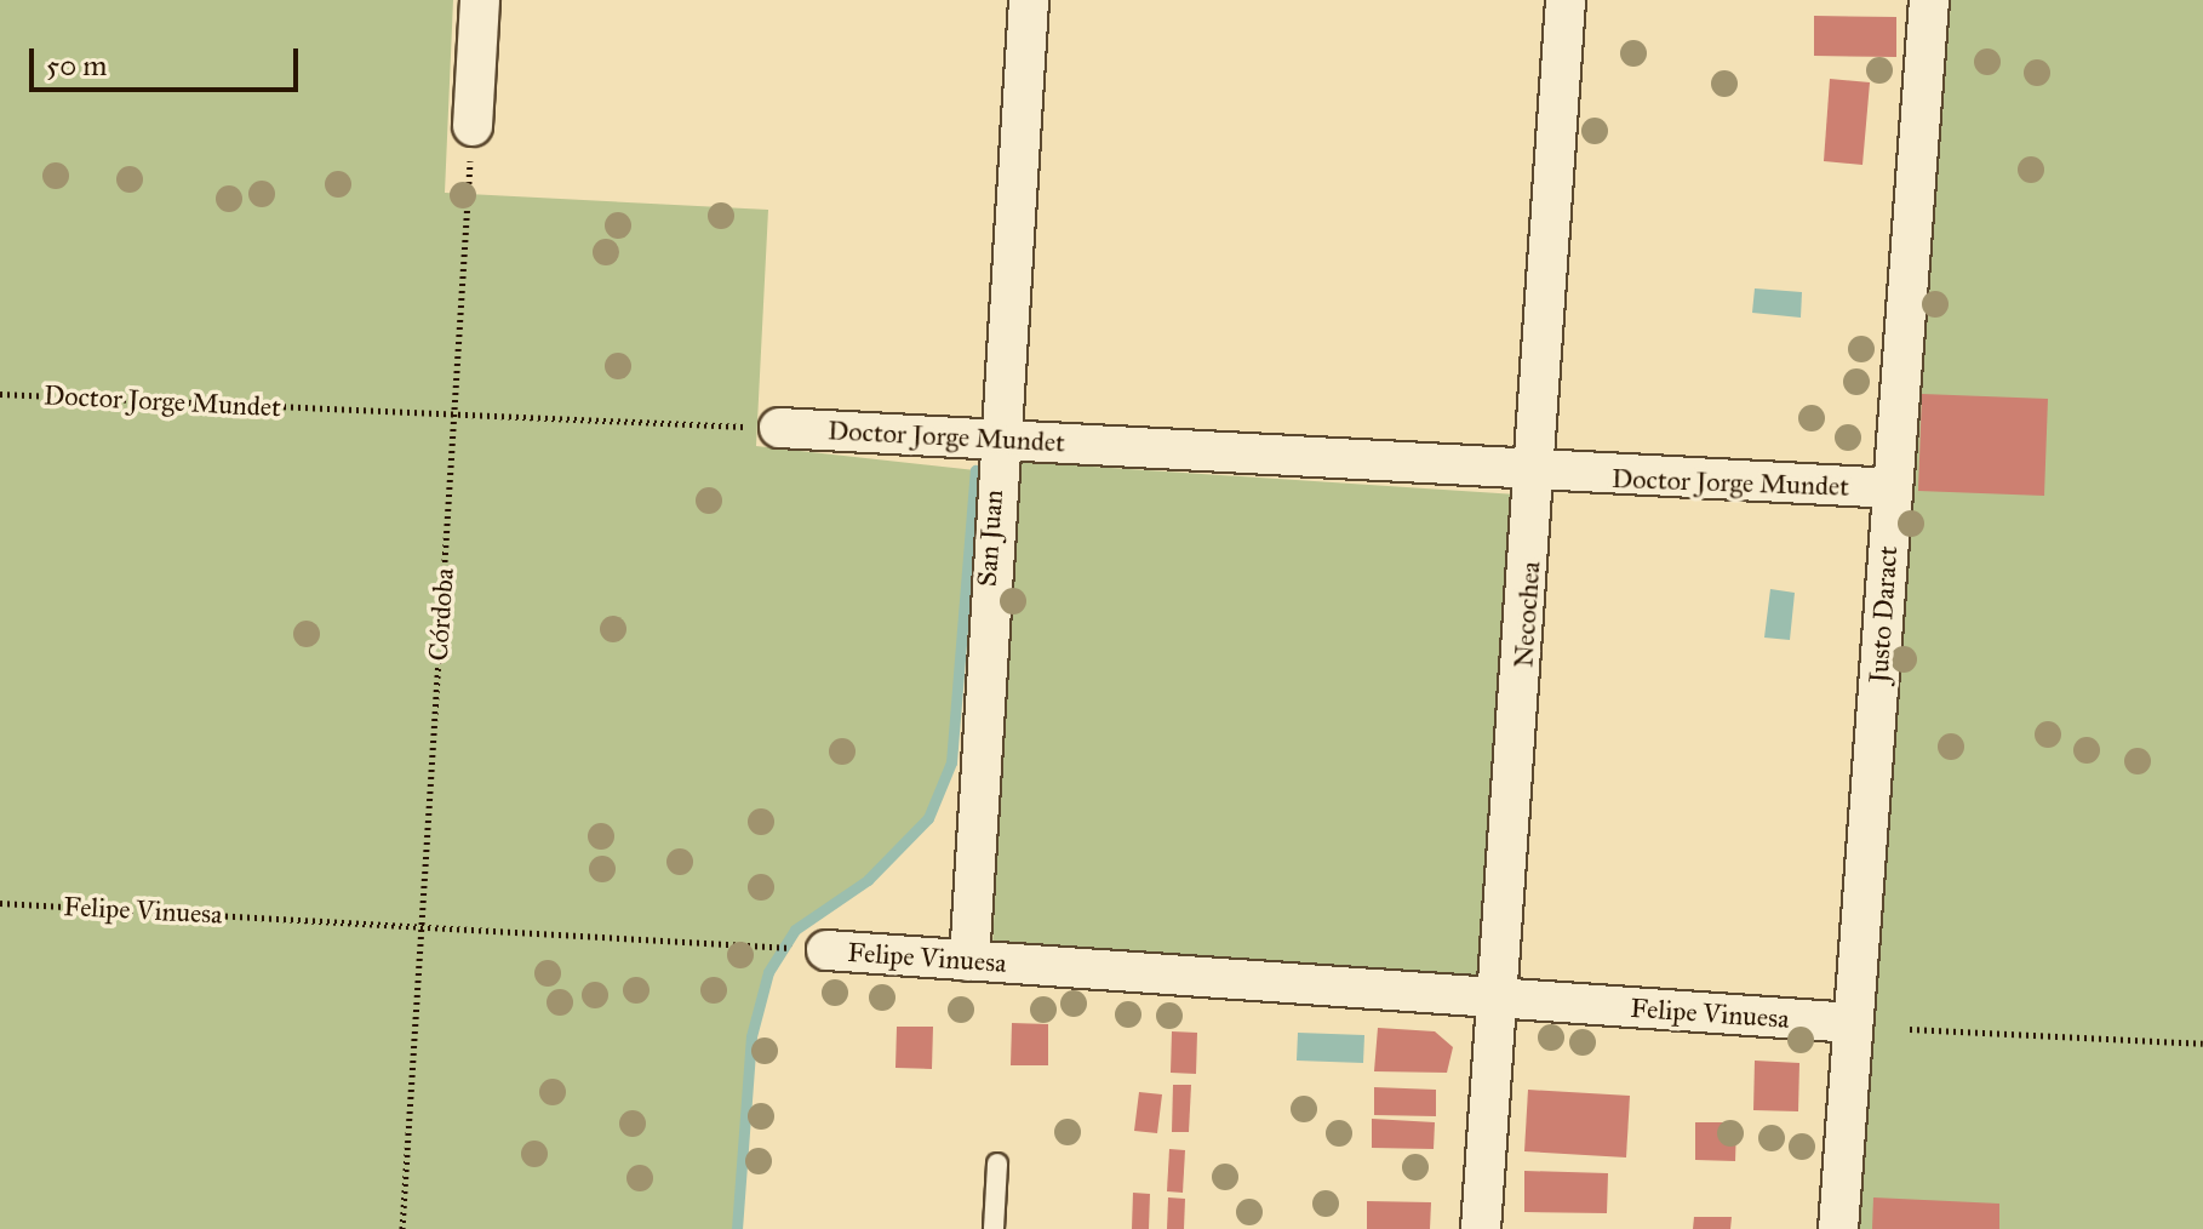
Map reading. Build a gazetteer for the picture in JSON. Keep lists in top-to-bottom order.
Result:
{
  "streets": {
    "street": [
      "Doctor Jorge Mundet",
      "San Juan",
      "Necochea",
      "Justo Daract",
      "Felipe Vinuesa"
    ],
    "path": ["Córdoba"]
  },
  "crossings": [
    ["Doctor Jorge Mundet", "San Juan"],
    ["Doctor Jorge Mundet", "Córdoba"],
    ["Doctor Jorge Mundet", "Necochea"],
    ["Doctor Jorge Mundet", "Justo Daract"],
    ["San Juan", "Felipe Vinuesa"],
    ["Córdoba", "Felipe Vinuesa"],
    ["Necochea", "Felipe Vinuesa"],
    ["Justo Daract", "Felipe Vinuesa"]
  ],
  "scale_bar": "50 m"
}
